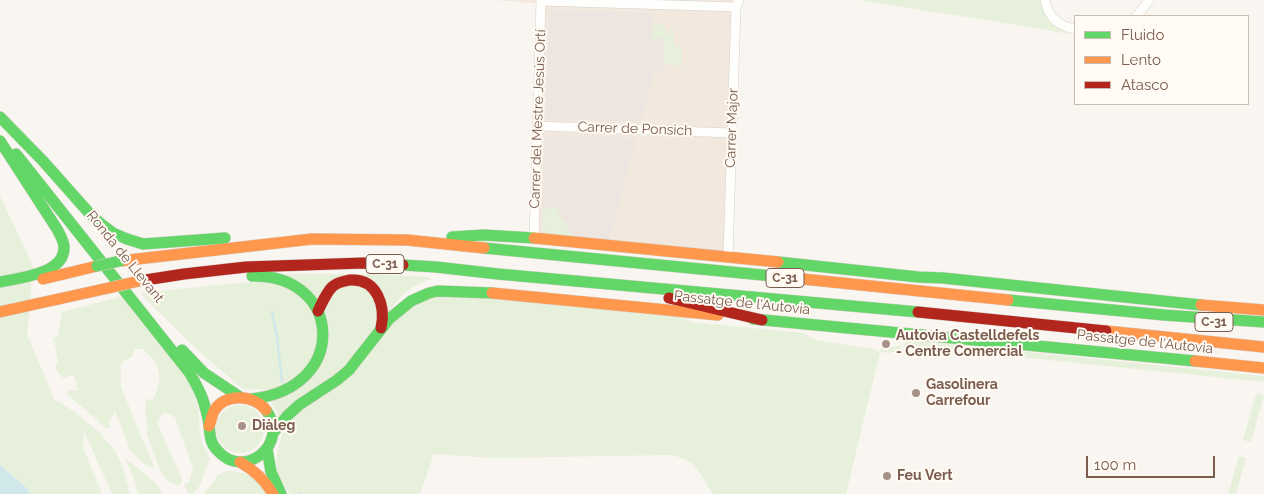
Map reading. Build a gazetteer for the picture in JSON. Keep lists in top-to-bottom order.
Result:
{
  "streets": {
    "main road": ["Ronda de Llevant", "C-31", "Passatge de l'Autovia"],
    "street": ["Carrer del Mestre Jesús Ortí", "Carrer Major", "Carrer de Ponsich"]
  },
  "crossings": [
    ["Carrer del Mestre Jesús Ortí", "Carrer de Ponsich"],
    ["Carrer Major", "Carrer de Ponsich"],
    ["Ronda de Llevant", "Passatge de l'Autovia"]
  ],
  "places": [
    "Autovia Castelldefels - Centre Comercial",
    "Gasolinera Carrefour",
    "Diàleg",
    "Feu Vert"
  ],
  "legend": ["Fluido", "Lento", "Atasco"],
  "scale_bar": "100 m"
}
